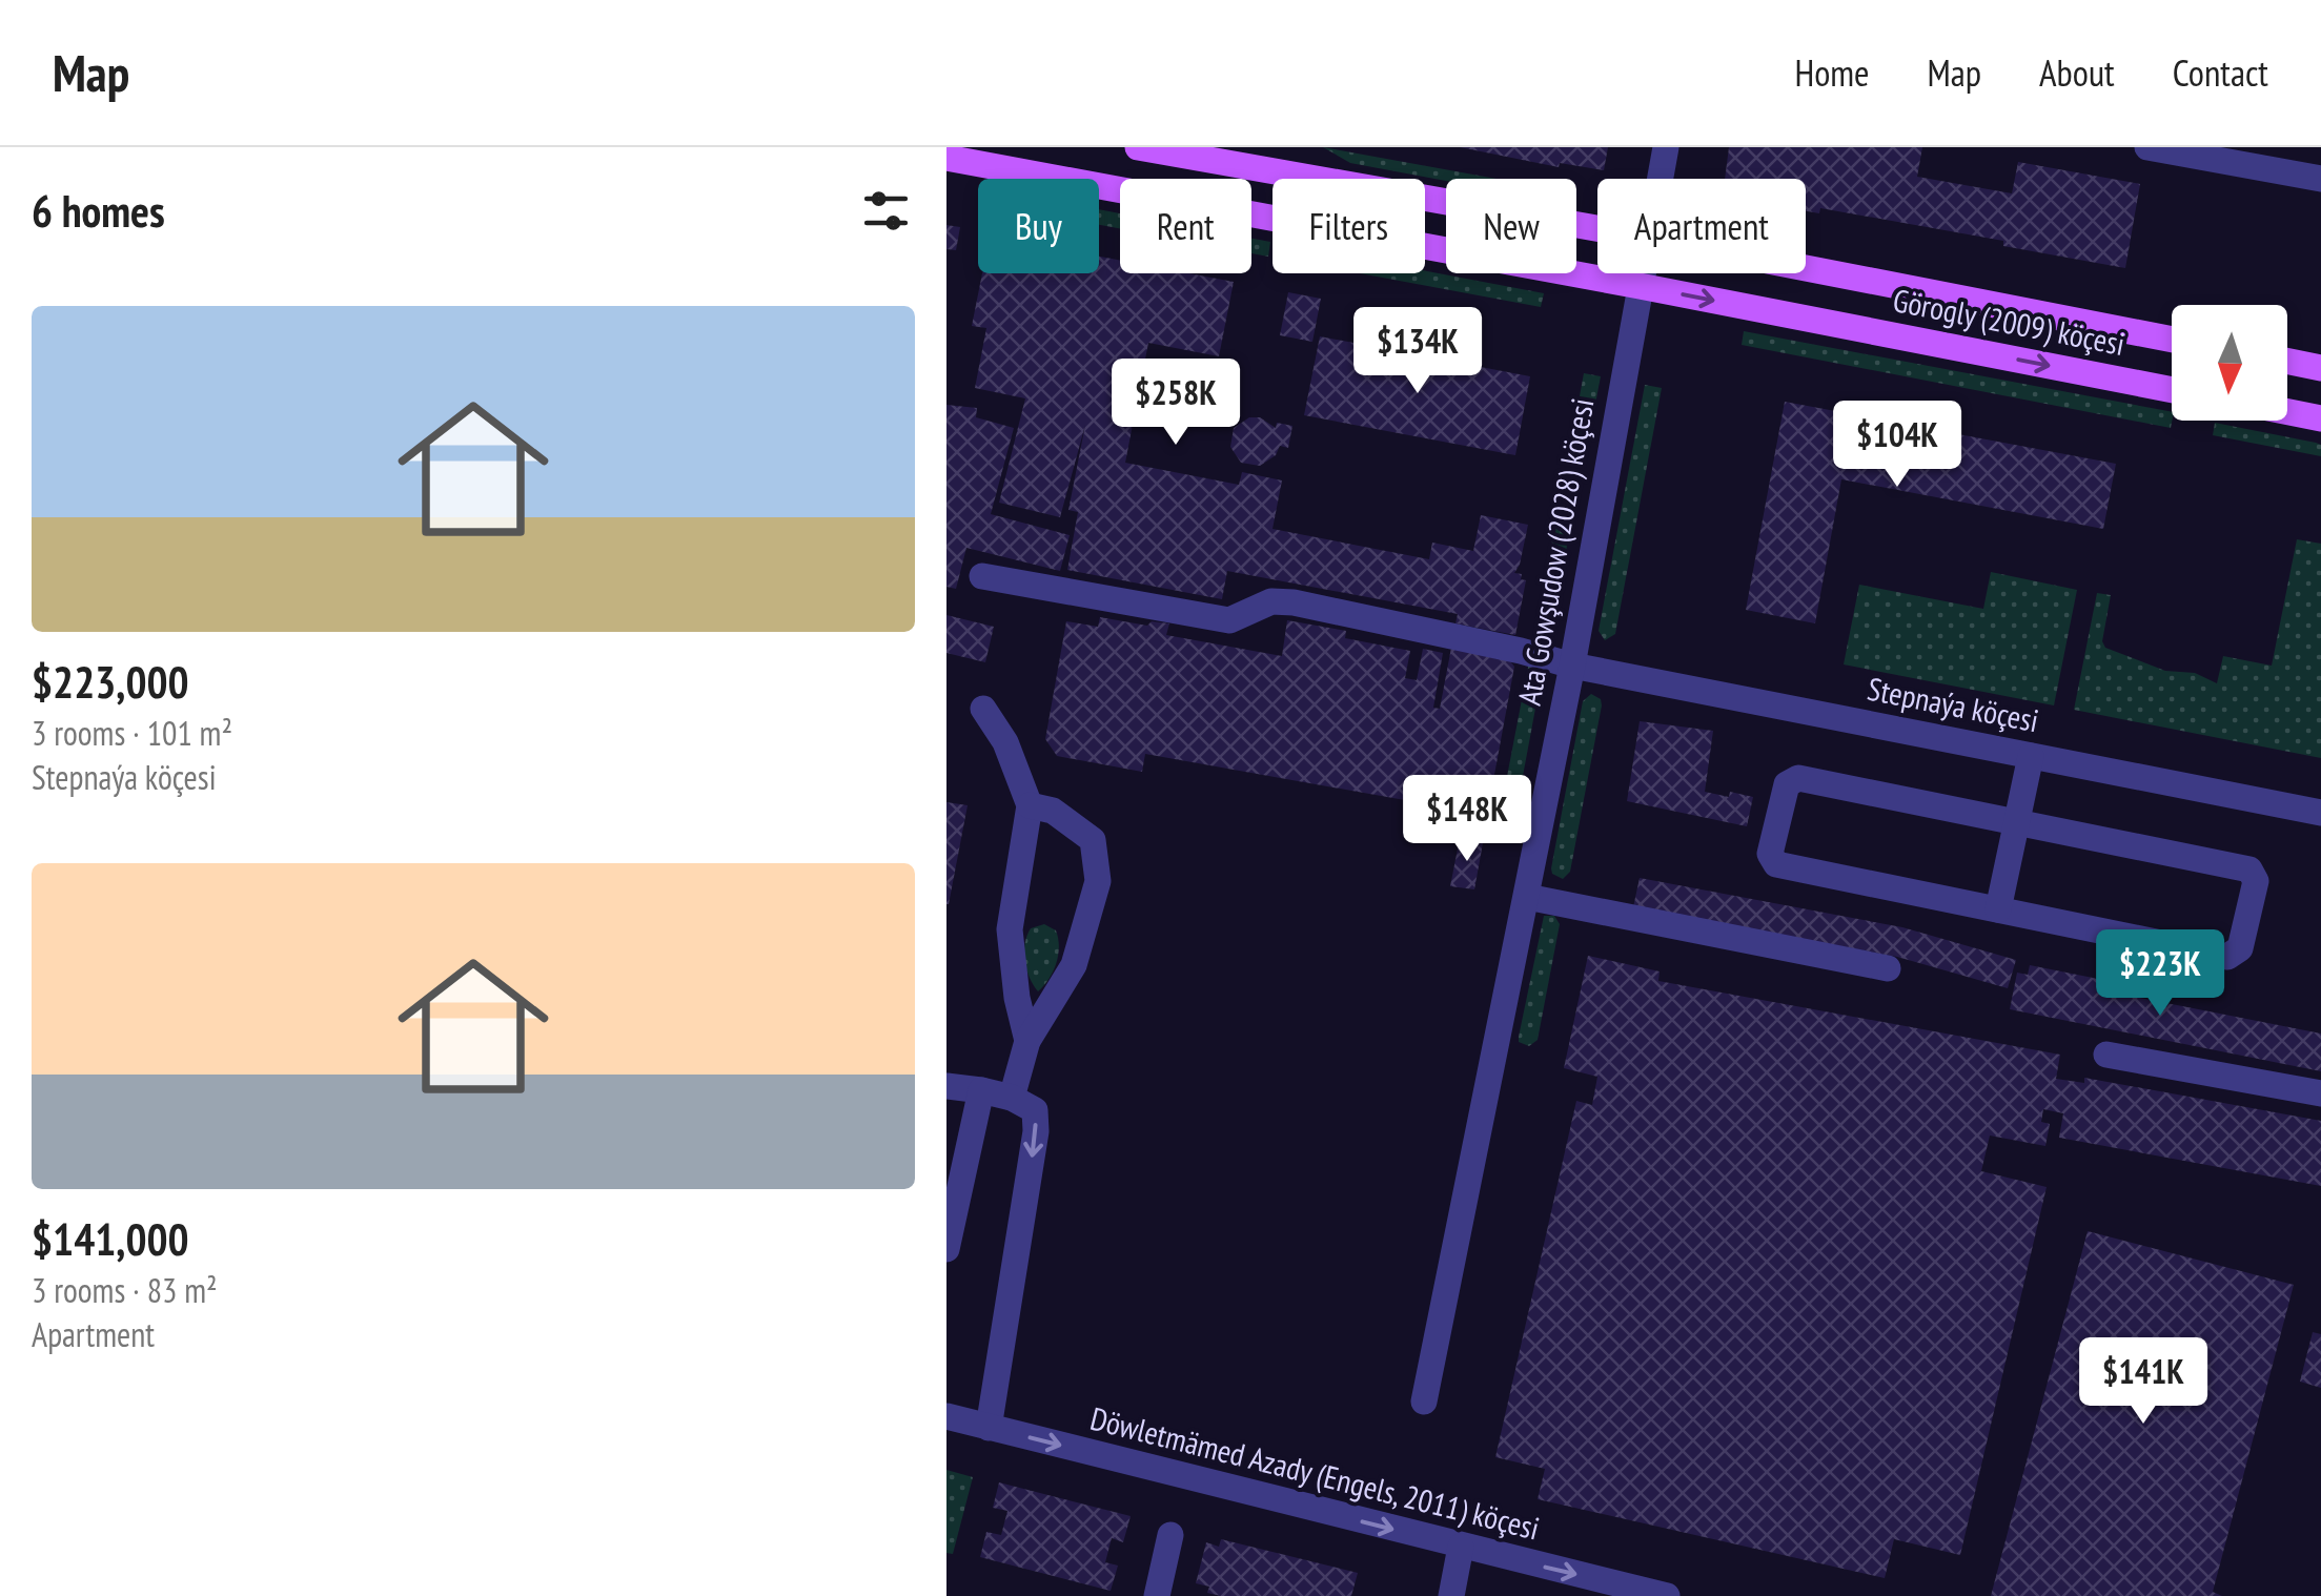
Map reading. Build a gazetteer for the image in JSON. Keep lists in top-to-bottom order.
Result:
{
  "streets": {
    "main road": ["Görogly (2009) köçesi"],
    "street": ["Ata Gowşudow (2028) köçesi", "Stepnaýa köçesi", "Döwletmämed Azady (Engels, 2011) köçesi"]
  },
  "crossings": [
    ["Görogly (2009) köçesi", "Ata Gowşudow (2028) köçesi"],
    ["Ata Gowşudow (2028) köçesi", "Stepnaýa köçesi"]
  ],
  "one_way": ["Döwletmämed Azady (Engels, 2011) köçesi"],
  "north": "bottom",
  "page": {
    "header": "Map",
    "nav": [
      "Home",
      "Map",
      "About",
      "Contact"
    ],
    "heading": "6 homes",
    "chip": [
      "Buy",
      "Rent",
      "Filters",
      "New",
      "Apartment"
    ],
    "list": [
      {
        "name": "$223,000",
        "note": "3 rooms · 101 m² · Stepnaýa köçesi"
      },
      {
        "name": "$141,000",
        "note": "3 rooms · 83 m² · Apartment"
      }
    ],
    "price": [
      "$134K",
      "$258K",
      "$104K",
      "$148K",
      "$223K",
      "$141K"
    ]
  }
}
